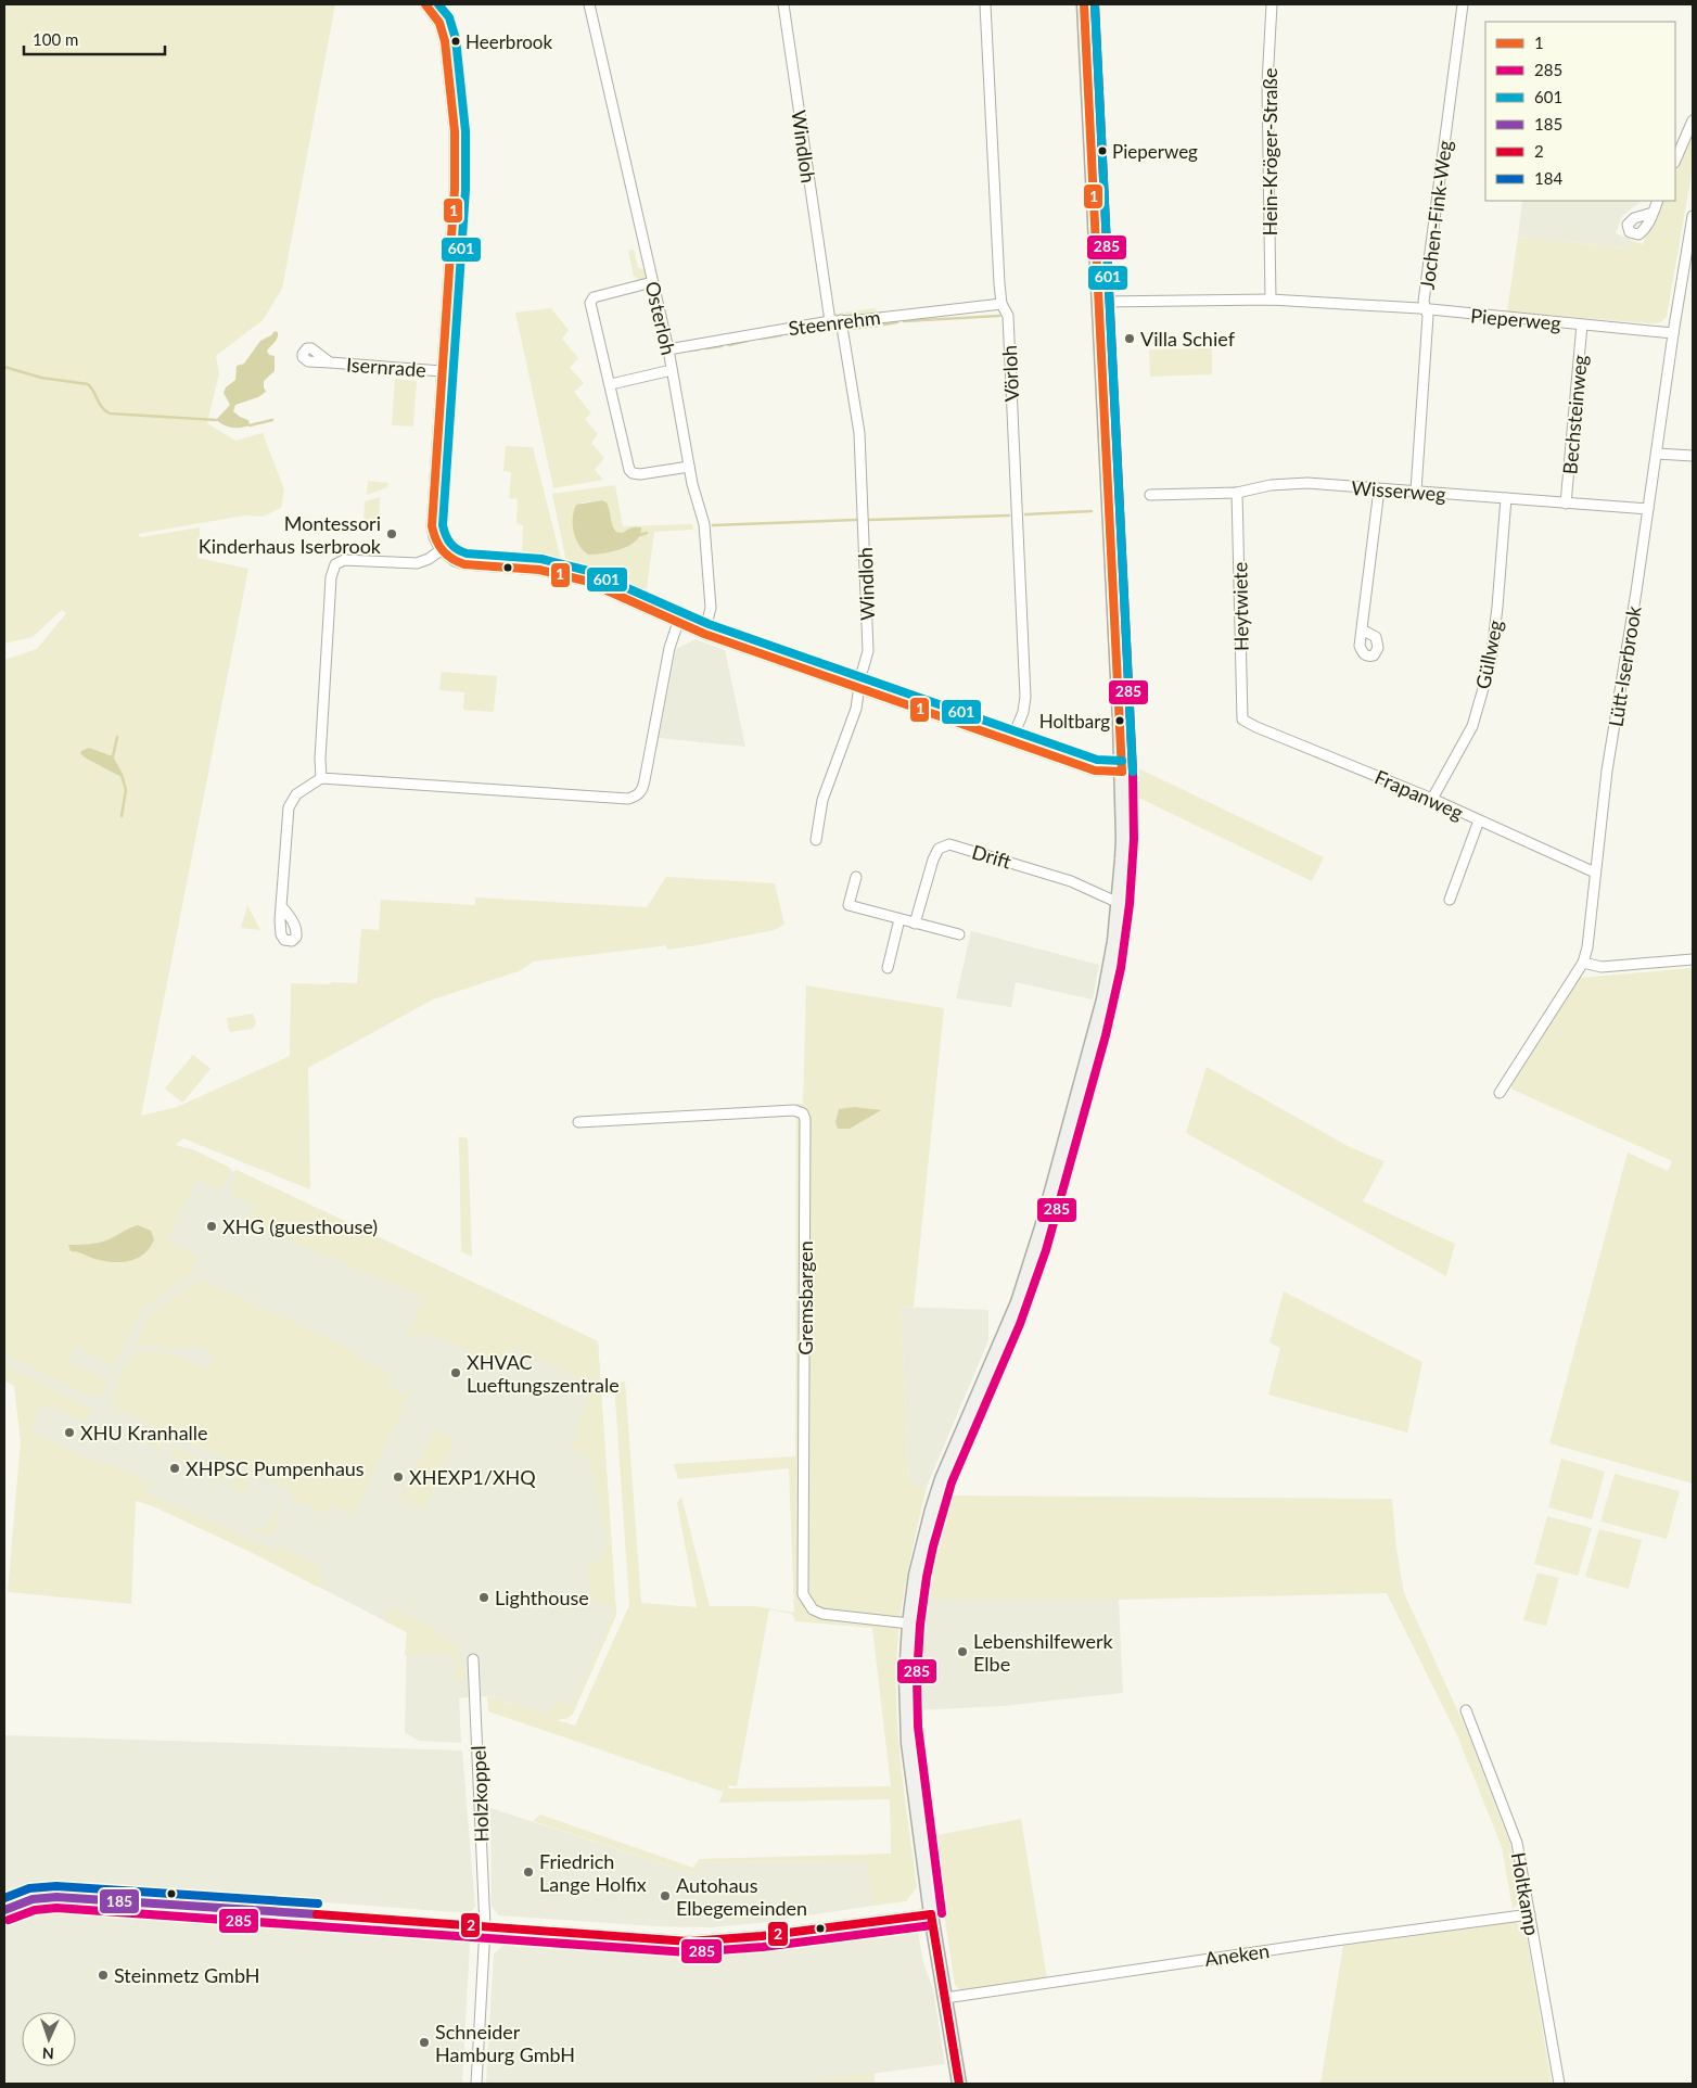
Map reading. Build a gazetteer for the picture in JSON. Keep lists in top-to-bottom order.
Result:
{
  "streets": {
    "street": [
      "Windloh",
      "Hein-Kröger-Straße",
      "Jochen-Fink-Weg",
      "Osterloh",
      "Pieperweg",
      "Steenrehm",
      "Isernrade",
      "Vörloh",
      "Bechsteinweg",
      "Wisserweg",
      "Heytwiete",
      "Güllweg",
      "Lütt-Iserbrook",
      "Frapanweg",
      "Drift",
      "Gremsbargen",
      "Holzkoppel",
      "Holtkamp",
      "Aneken"
    ]
  },
  "crossings": [
    ["Windloh", "Steenrehm"],
    ["Hein-Kröger-Straße", "Pieperweg"],
    ["Jochen-Fink-Weg", "Pieperweg"],
    ["Jochen-Fink-Weg", "Wisserweg"],
    ["Osterloh", "Steenrehm"],
    ["Pieperweg", "Bechsteinweg"],
    ["Pieperweg", "Lütt-Iserbrook"],
    ["Steenrehm", "Vörloh"],
    ["Bechsteinweg", "Wisserweg"],
    ["Wisserweg", "Heytwiete"],
    ["Wisserweg", "Güllweg"],
    ["Wisserweg", "Lütt-Iserbrook"],
    ["Heytwiete", "Frapanweg"],
    ["Güllweg", "Frapanweg"],
    ["Lütt-Iserbrook", "Frapanweg"],
    ["Holtkamp", "Aneken"]
  ],
  "places": [
    "Heerbrook",
    "Pieperweg",
    "Villa Schief",
    "Montessori Kinderhaus Iserbrook",
    "Holtbarg",
    "XHG (guesthouse)",
    "XHVAC Lueftungszentrale",
    "XHU Kranhalle",
    "XHPSC Pumpenhaus",
    "XHEXP1/XHQ",
    "Lighthouse",
    "Lebenshilfewerk Elbe",
    "Friedrich Lange Holfix",
    "Autohaus Elbegemeinden",
    "Steinmetz GmbH",
    "Schneider Hamburg GmbH"
  ],
  "lines": [
    "transit line 1",
    "transit line 285",
    "transit line 601",
    "transit line 184",
    "transit line 185",
    "transit line 2"
  ],
  "legend": [
    "1",
    "285",
    "601",
    "185",
    "2",
    "184"
  ],
  "scale_bar": "100 m",
  "north": "bottom"
}
